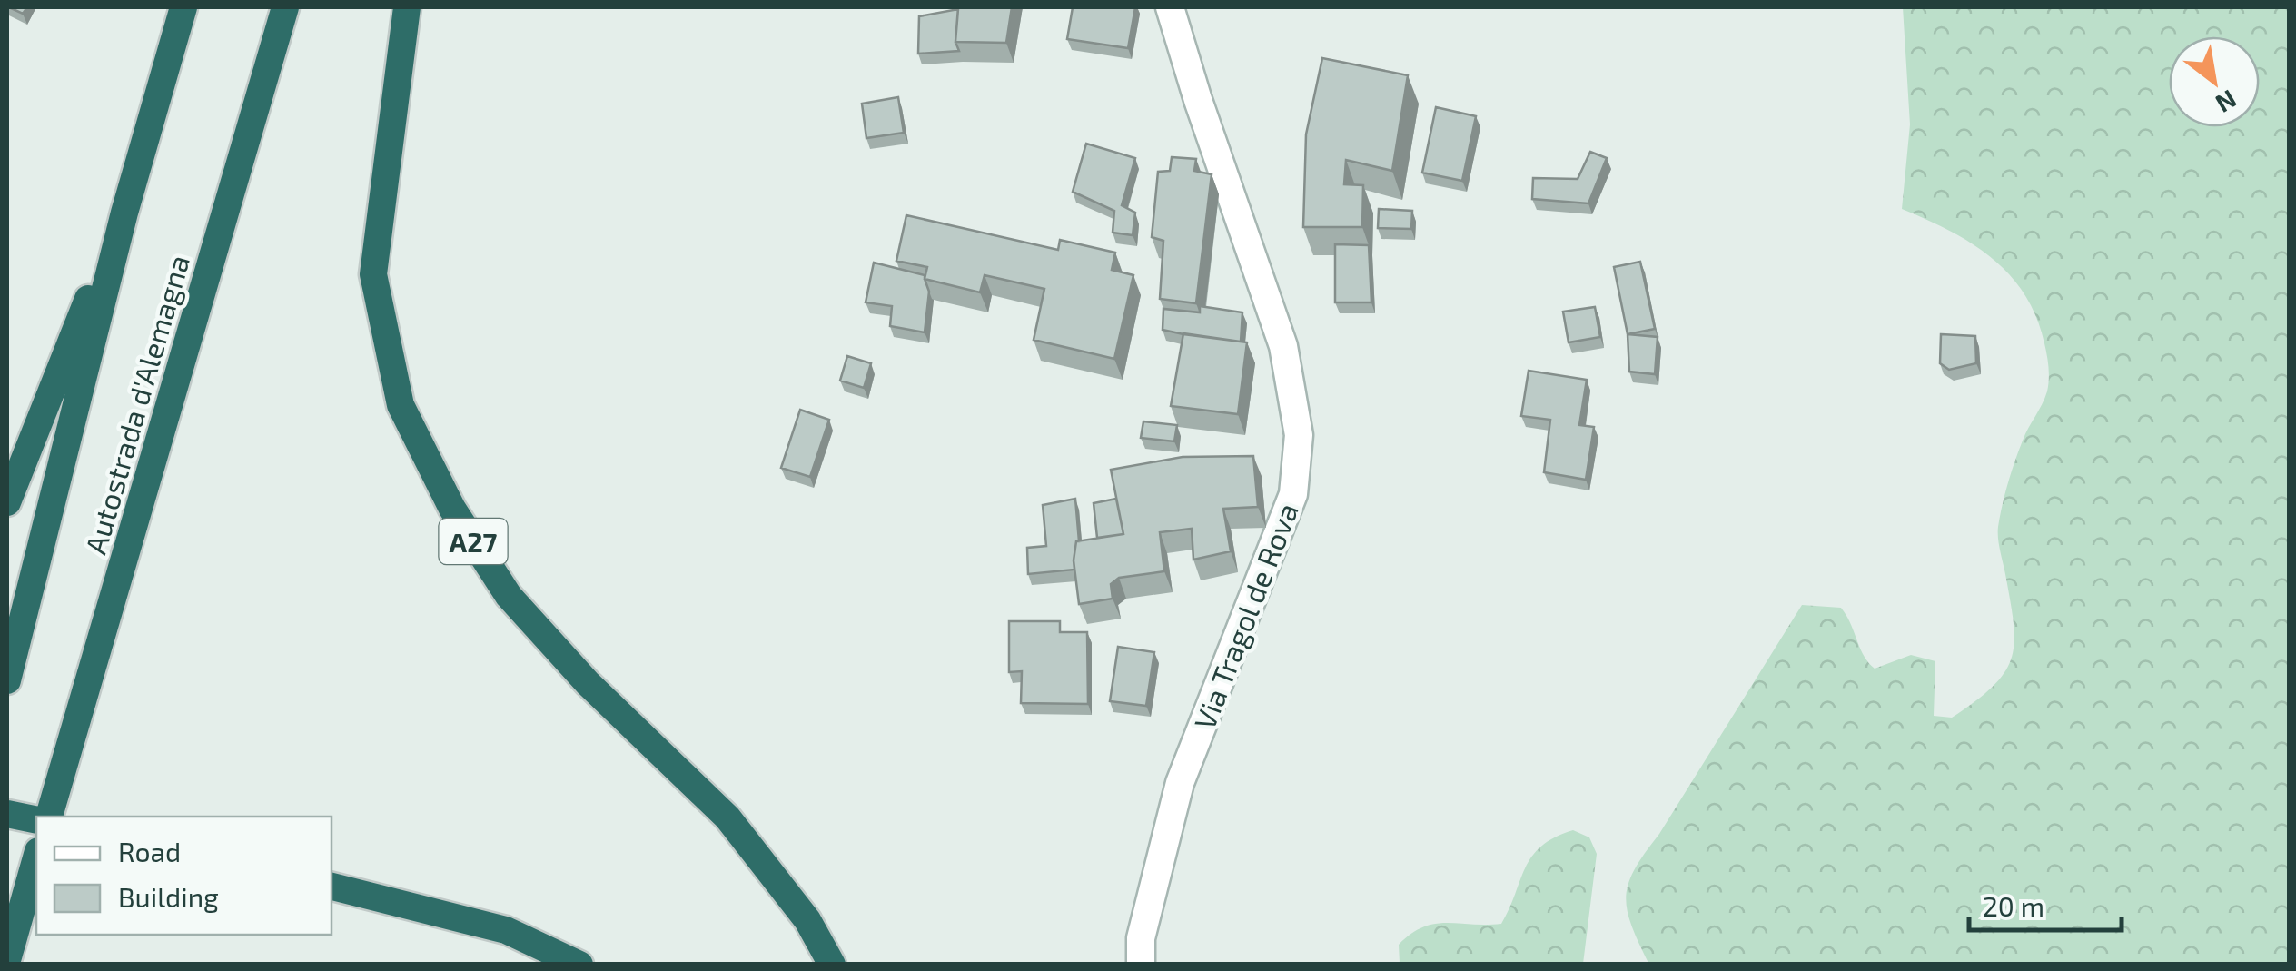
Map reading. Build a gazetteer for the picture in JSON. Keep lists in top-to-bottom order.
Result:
{
  "streets": {
    "highway": ["Autostrada d'Alemagna", "A27"],
    "street": ["Via Tragol de Rova"]
  },
  "legend": ["Road", "Building"],
  "scale_bar": "20 m",
  "north": "bottom right"
}
